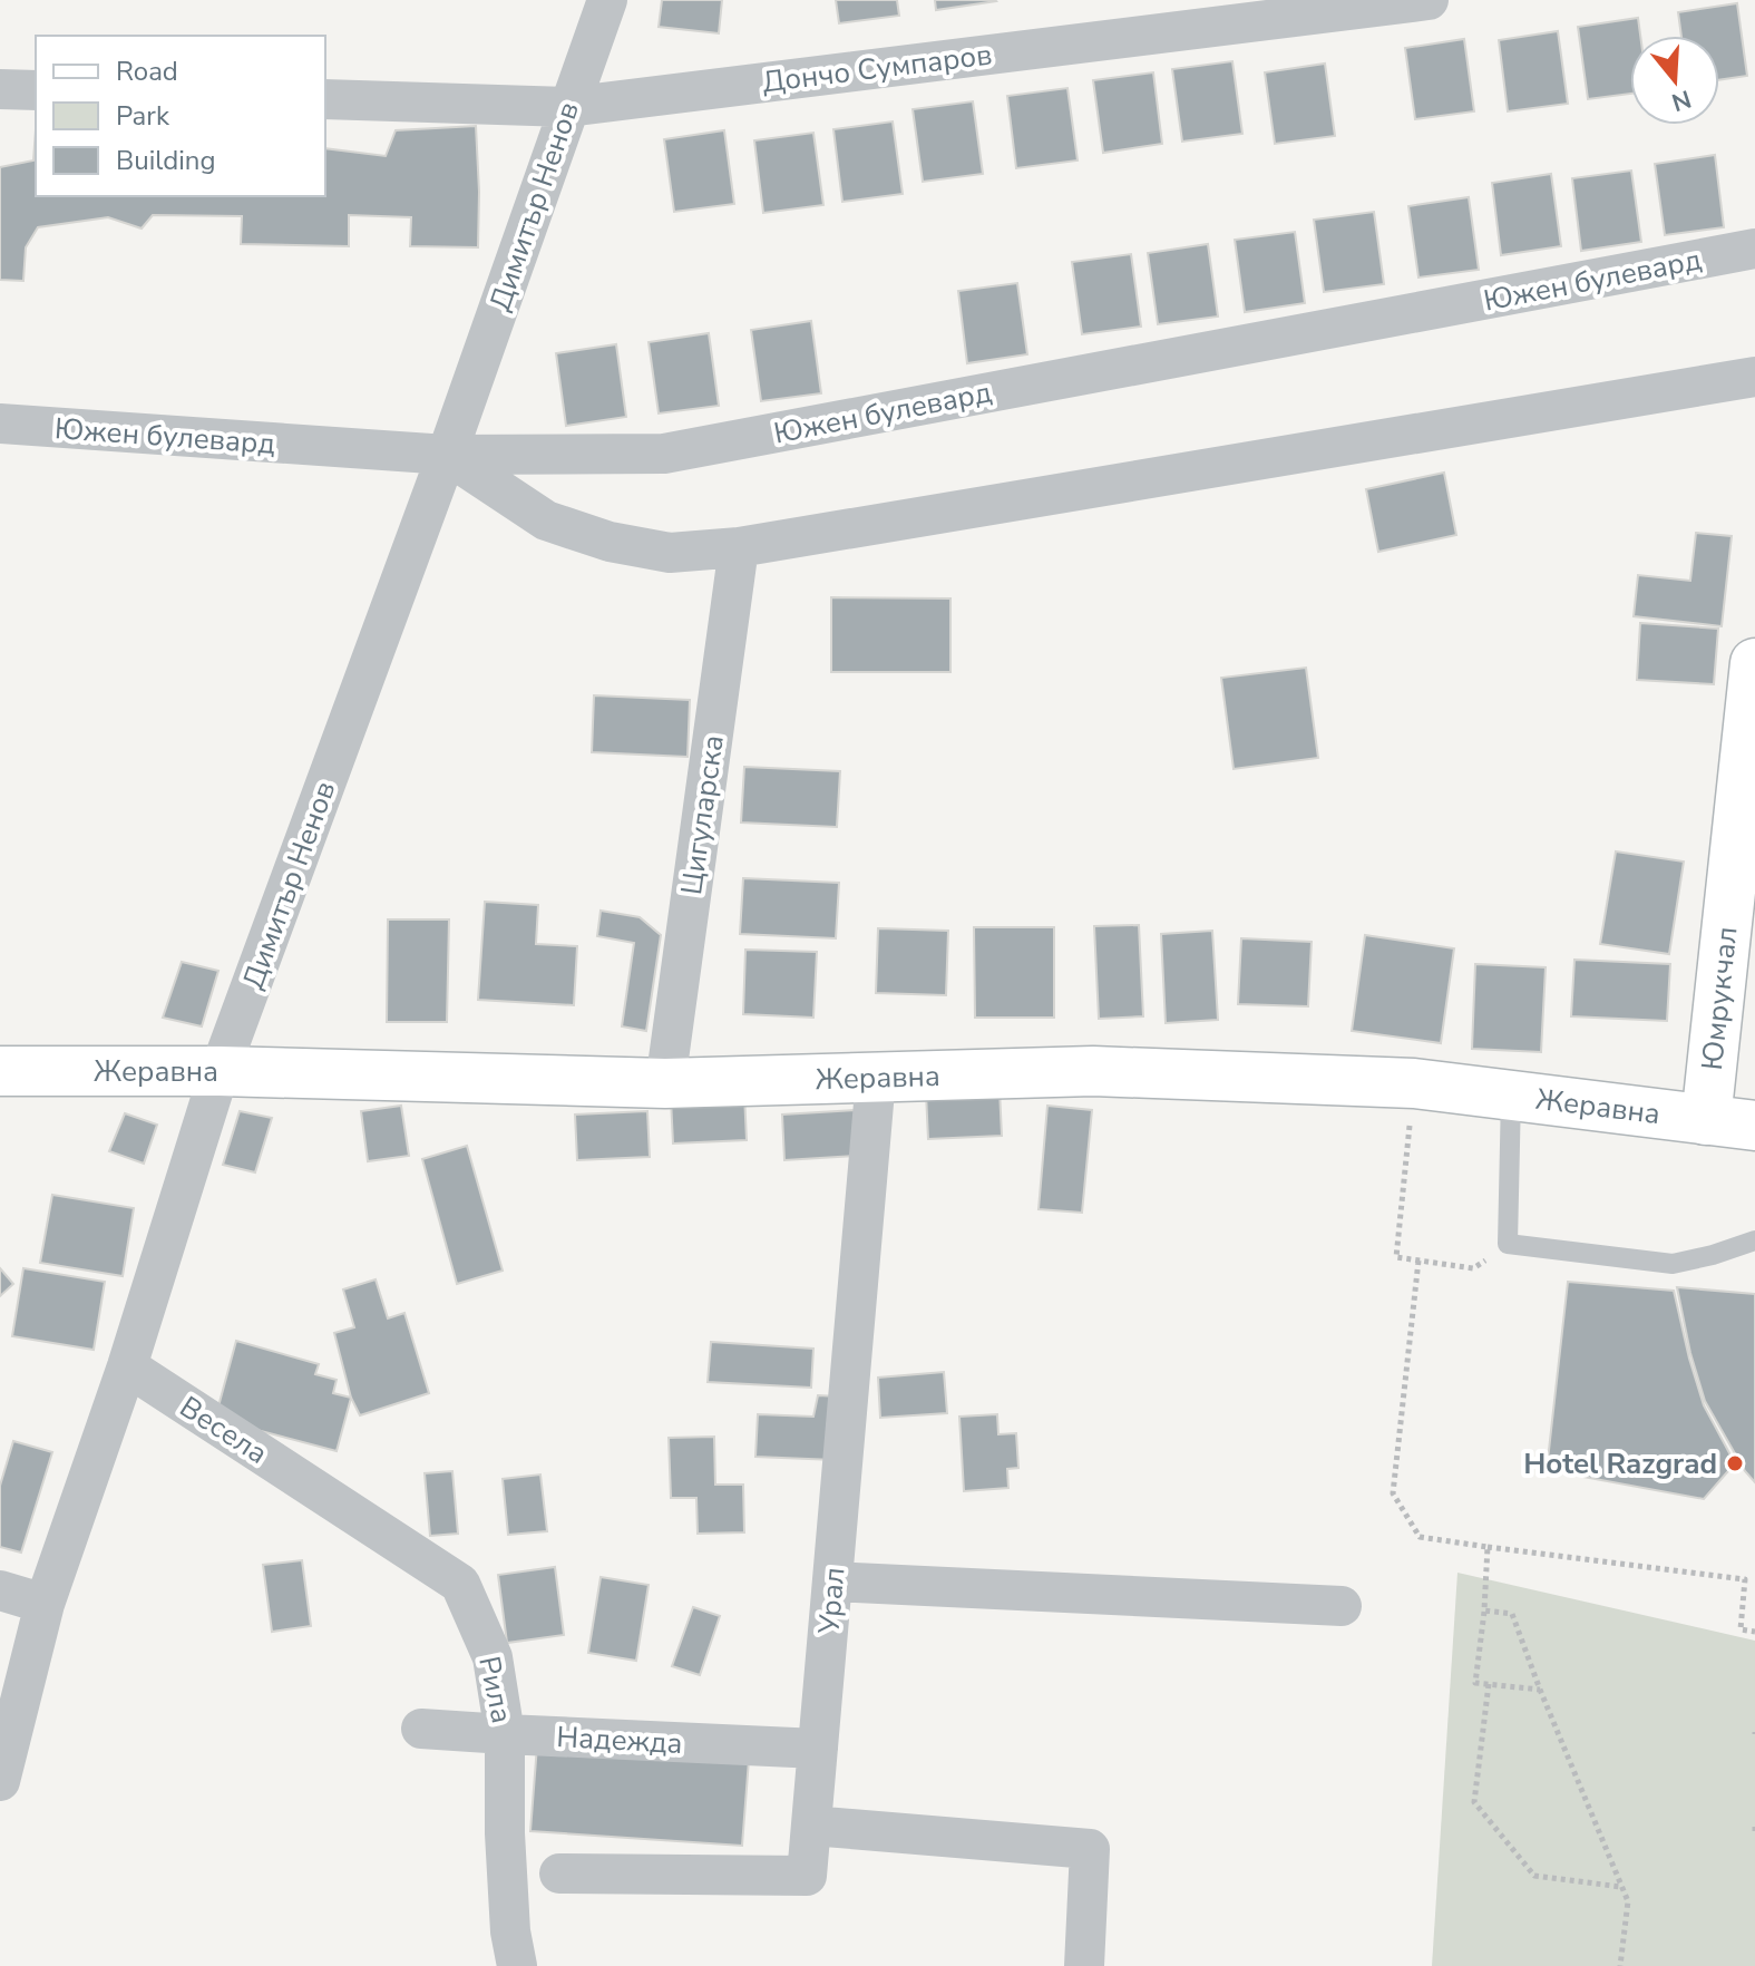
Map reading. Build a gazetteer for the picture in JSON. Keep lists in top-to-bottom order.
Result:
{
  "streets": {
    "street": [
      "Дончо Сумпаров",
      "Димитър Ненов",
      "Южен булевард",
      "Цигуларска",
      "Юмрукчал",
      "Жеравна",
      "Весела",
      "Урал",
      "Рила",
      "Надежда"
    ]
  },
  "crossings": [
    ["Дончо Сумпаров", "Димитър Ненов"],
    ["Димитър Ненов", "Южен булевард"],
    ["Димитър Ненов", "Жеравна"],
    ["Димитър Ненов", "Весела"],
    ["Цигуларска", "Жеравна"],
    ["Юмрукчал", "Жеравна"],
    ["Жеравна", "Урал"],
    ["Весела", "Рила"],
    ["Урал", "Надежда"],
    ["Рила", "Надежда"]
  ],
  "places": ["Hotel Razgrad"],
  "legend": ["Road", "Park", "Building"],
  "north": "bottom"
}
